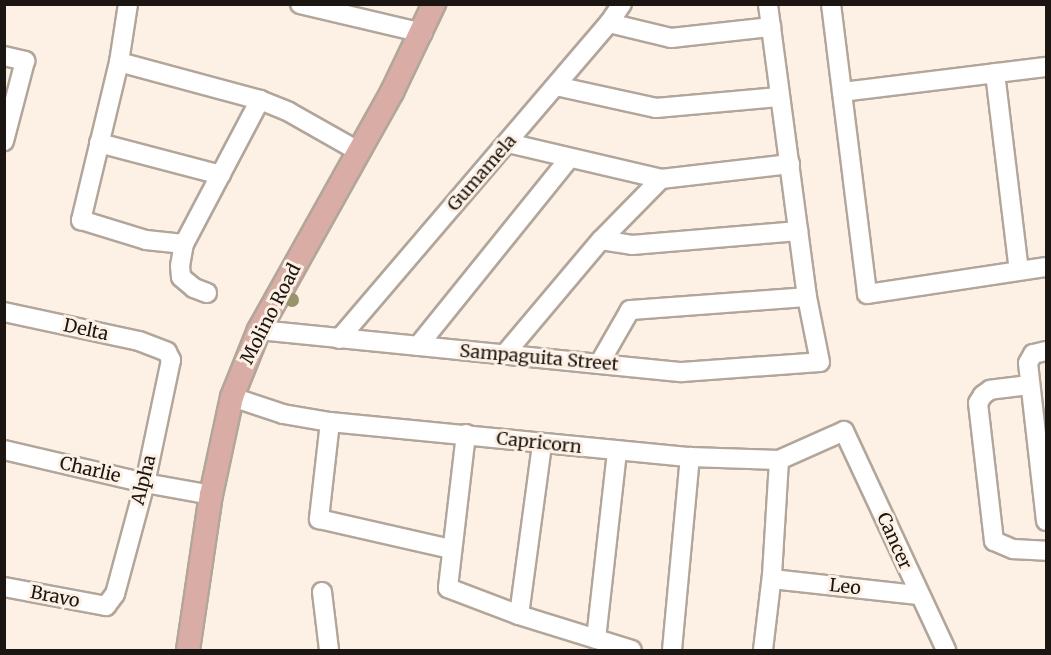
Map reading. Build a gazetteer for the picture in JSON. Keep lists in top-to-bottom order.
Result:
{
  "streets": {
    "main road": ["Molino Road"],
    "street": [
      "Gumamela",
      "Delta",
      "Sampaguita Street",
      "Capricorn",
      "Charlie",
      "Alpha",
      "Cancer",
      "Leo",
      "Bravo"
    ]
  },
  "crossings": [
    ["Gumamela", "Sampaguita Street"],
    ["Molino Road", "Sampaguita Street"],
    ["Molino Road", "Capricorn"],
    ["Molino Road", "Charlie"],
    ["Delta", "Alpha"],
    ["Capricorn", "Cancer"],
    ["Charlie", "Alpha"],
    ["Alpha", "Bravo"],
    ["Cancer", "Leo"]
  ]
}
